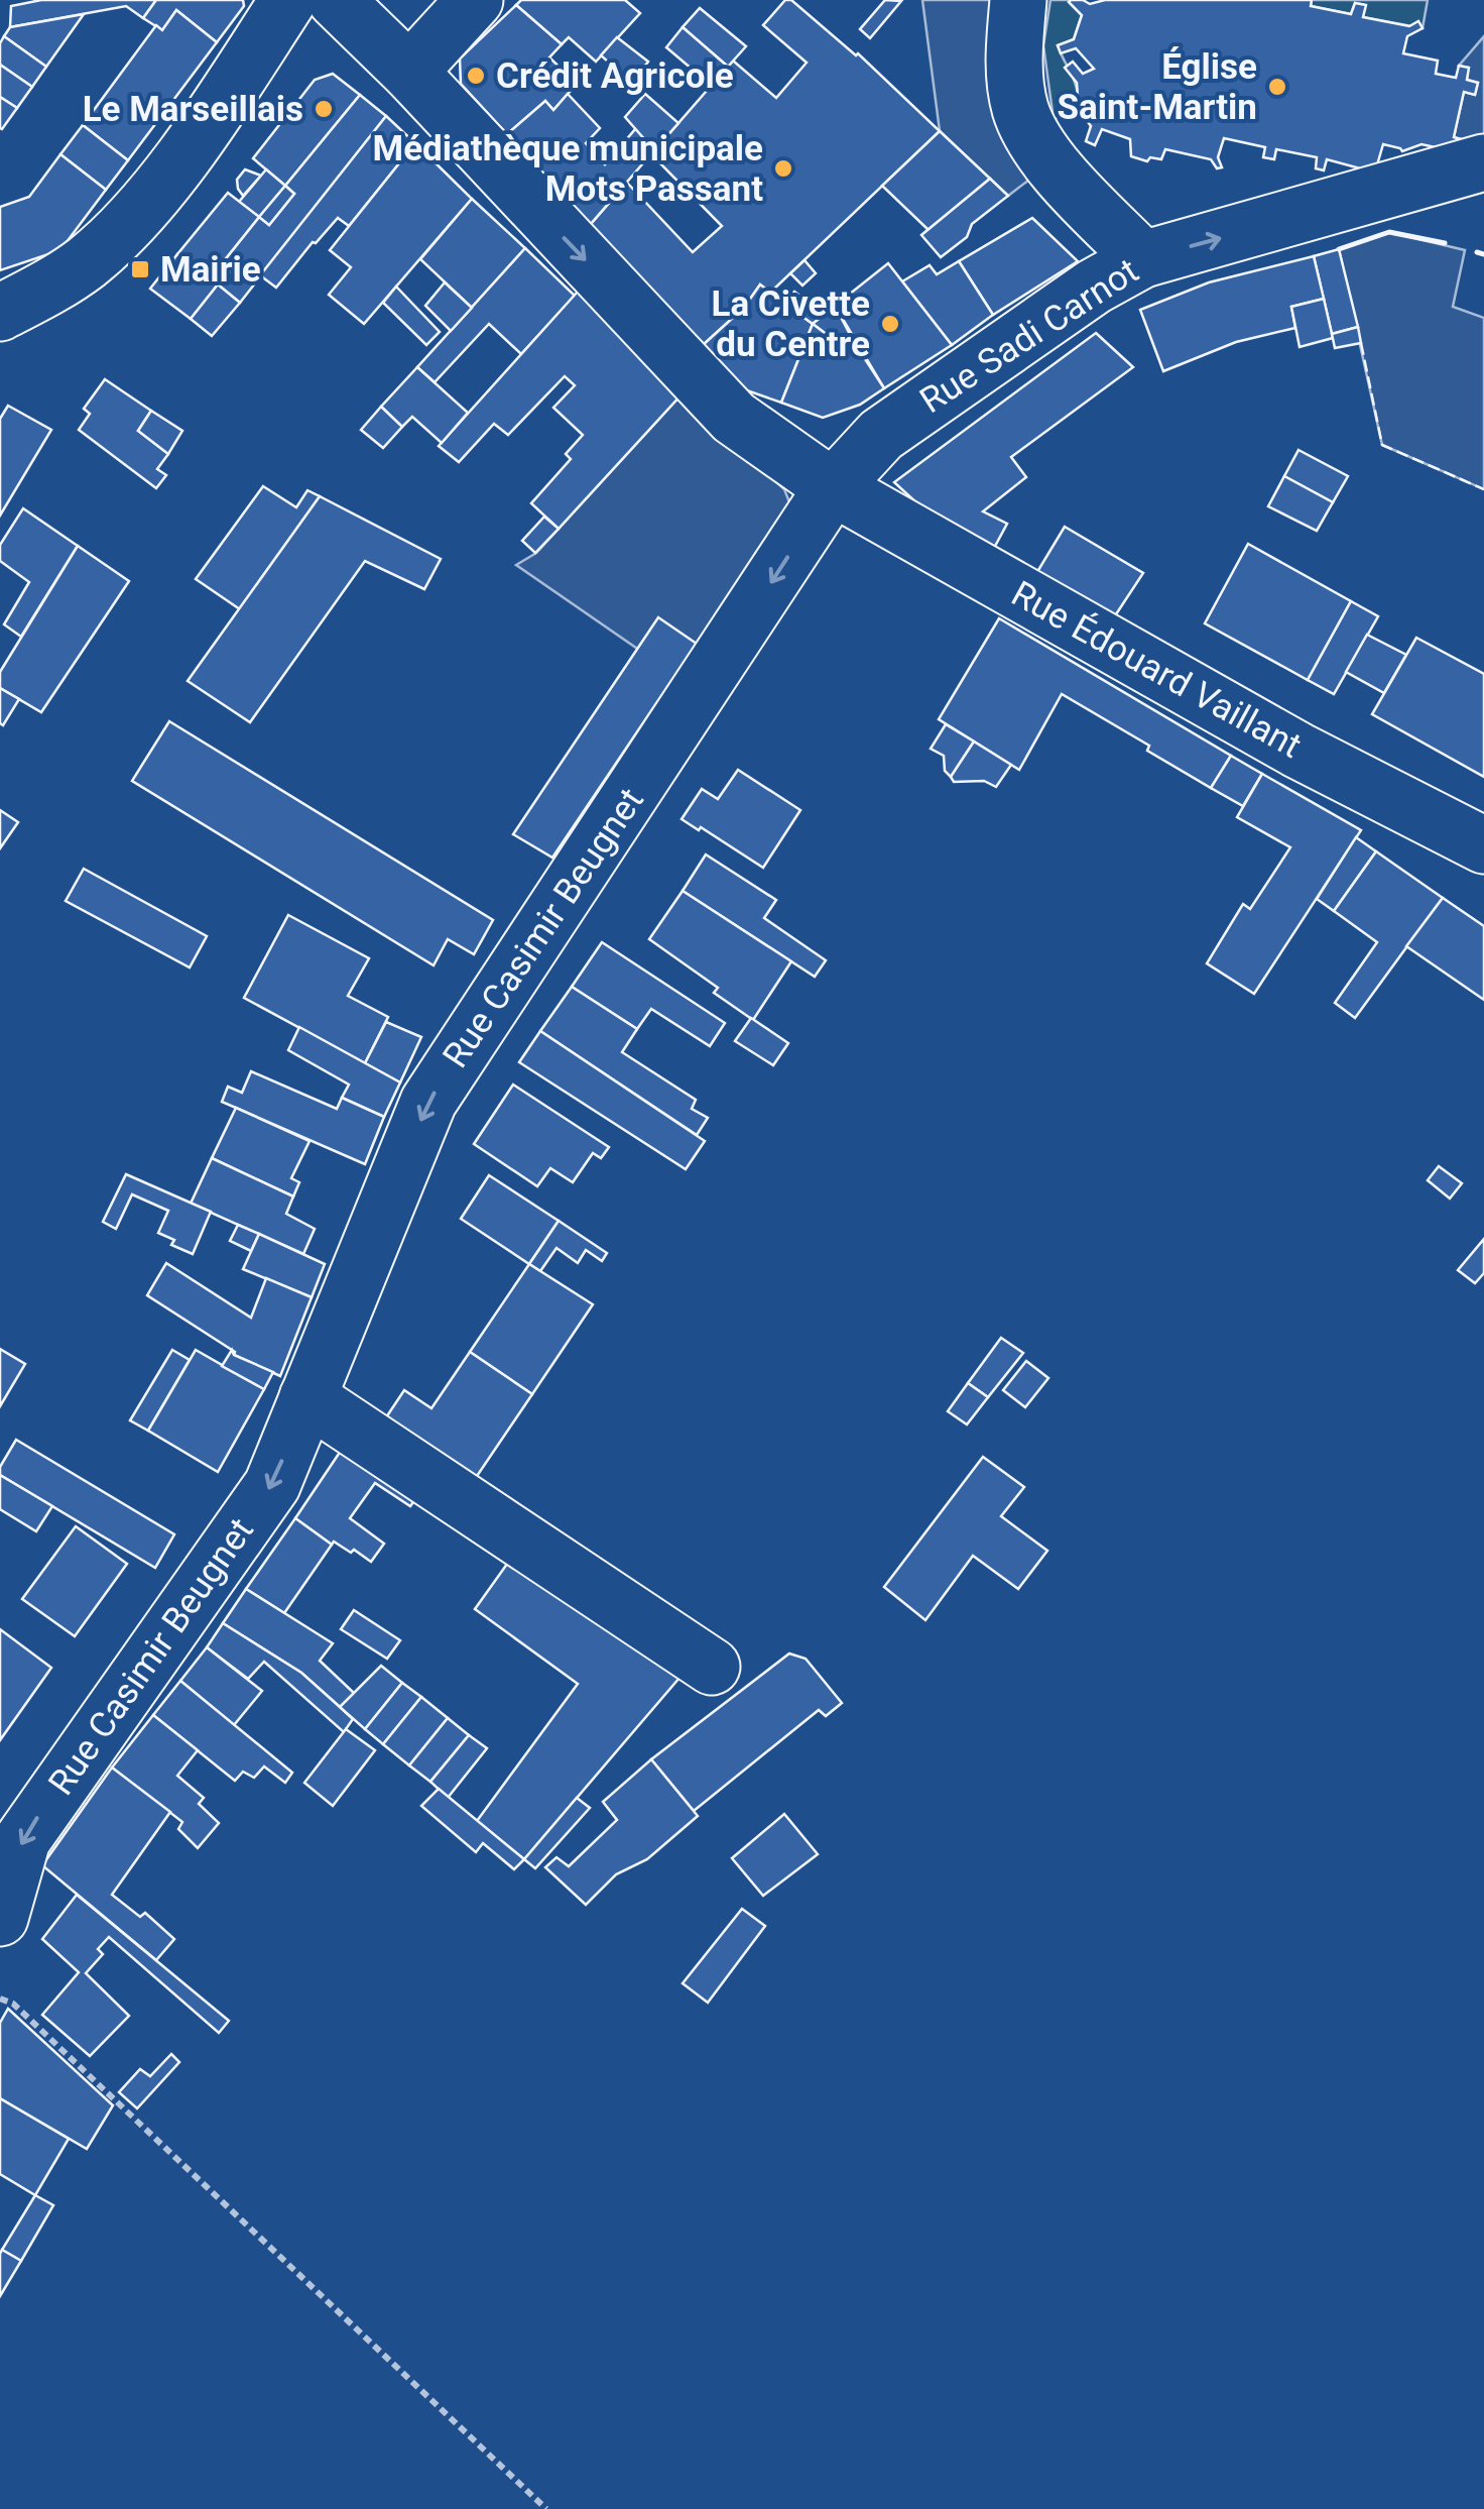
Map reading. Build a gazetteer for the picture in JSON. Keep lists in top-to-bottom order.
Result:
{
  "streets": {
    "street": ["Rue Sadi Carnot", "Rue Édouard Vaillant", "Rue Casimir Beugnet"]
  },
  "crossings": [
    ["Rue Sadi Carnot", "Rue Édouard Vaillant"],
    ["Rue Sadi Carnot", "Rue Casimir Beugnet"],
    ["Rue Édouard Vaillant", "Rue Casimir Beugnet"]
  ],
  "one_way": ["Rue Sadi Carnot", "Rue Édouard Vaillant", "Rue Casimir Beugnet"],
  "places": {
    "other": [
      "Crédit Agricole",
      "Église Saint-Martin",
      "Le Marseillais",
      "Médiathèque municipale Mots Passant",
      "La Civette du Centre"
    ],
    "transit": ["Mairie"]
  }
}
